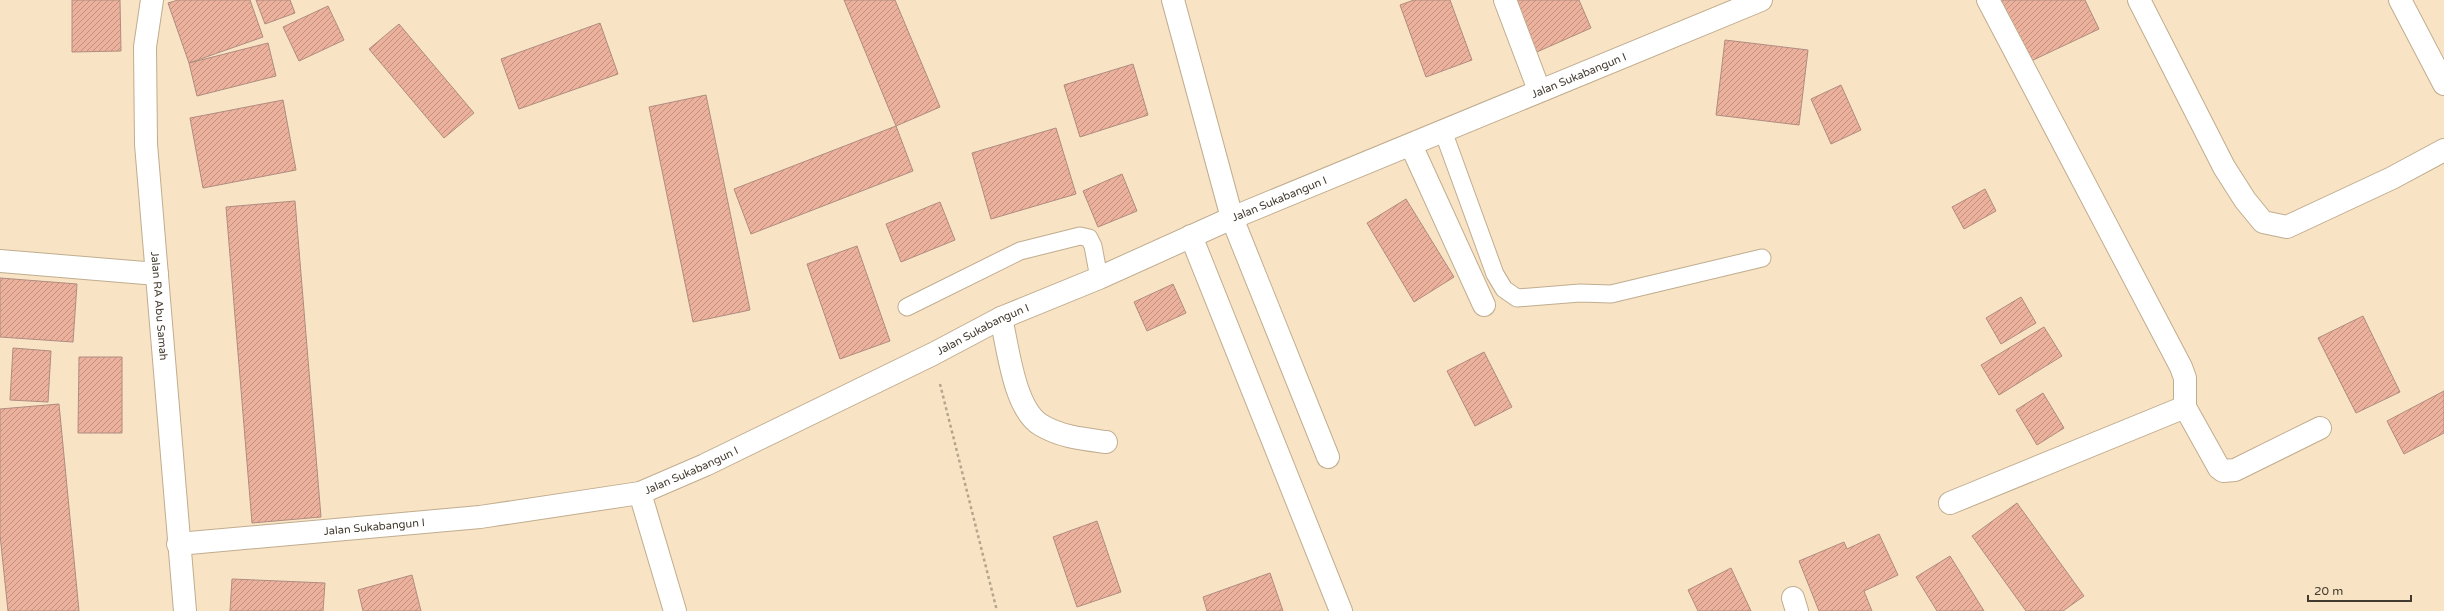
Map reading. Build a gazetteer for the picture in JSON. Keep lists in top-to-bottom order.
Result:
{
  "streets": {
    "street": ["Jalan Sukabangun I", "Jalan RA Abu Samah"]
  },
  "crossings": [
    ["Jalan Sukabangun I", "Jalan RA Abu Samah"]
  ],
  "scale_bar": "20 m"
}
